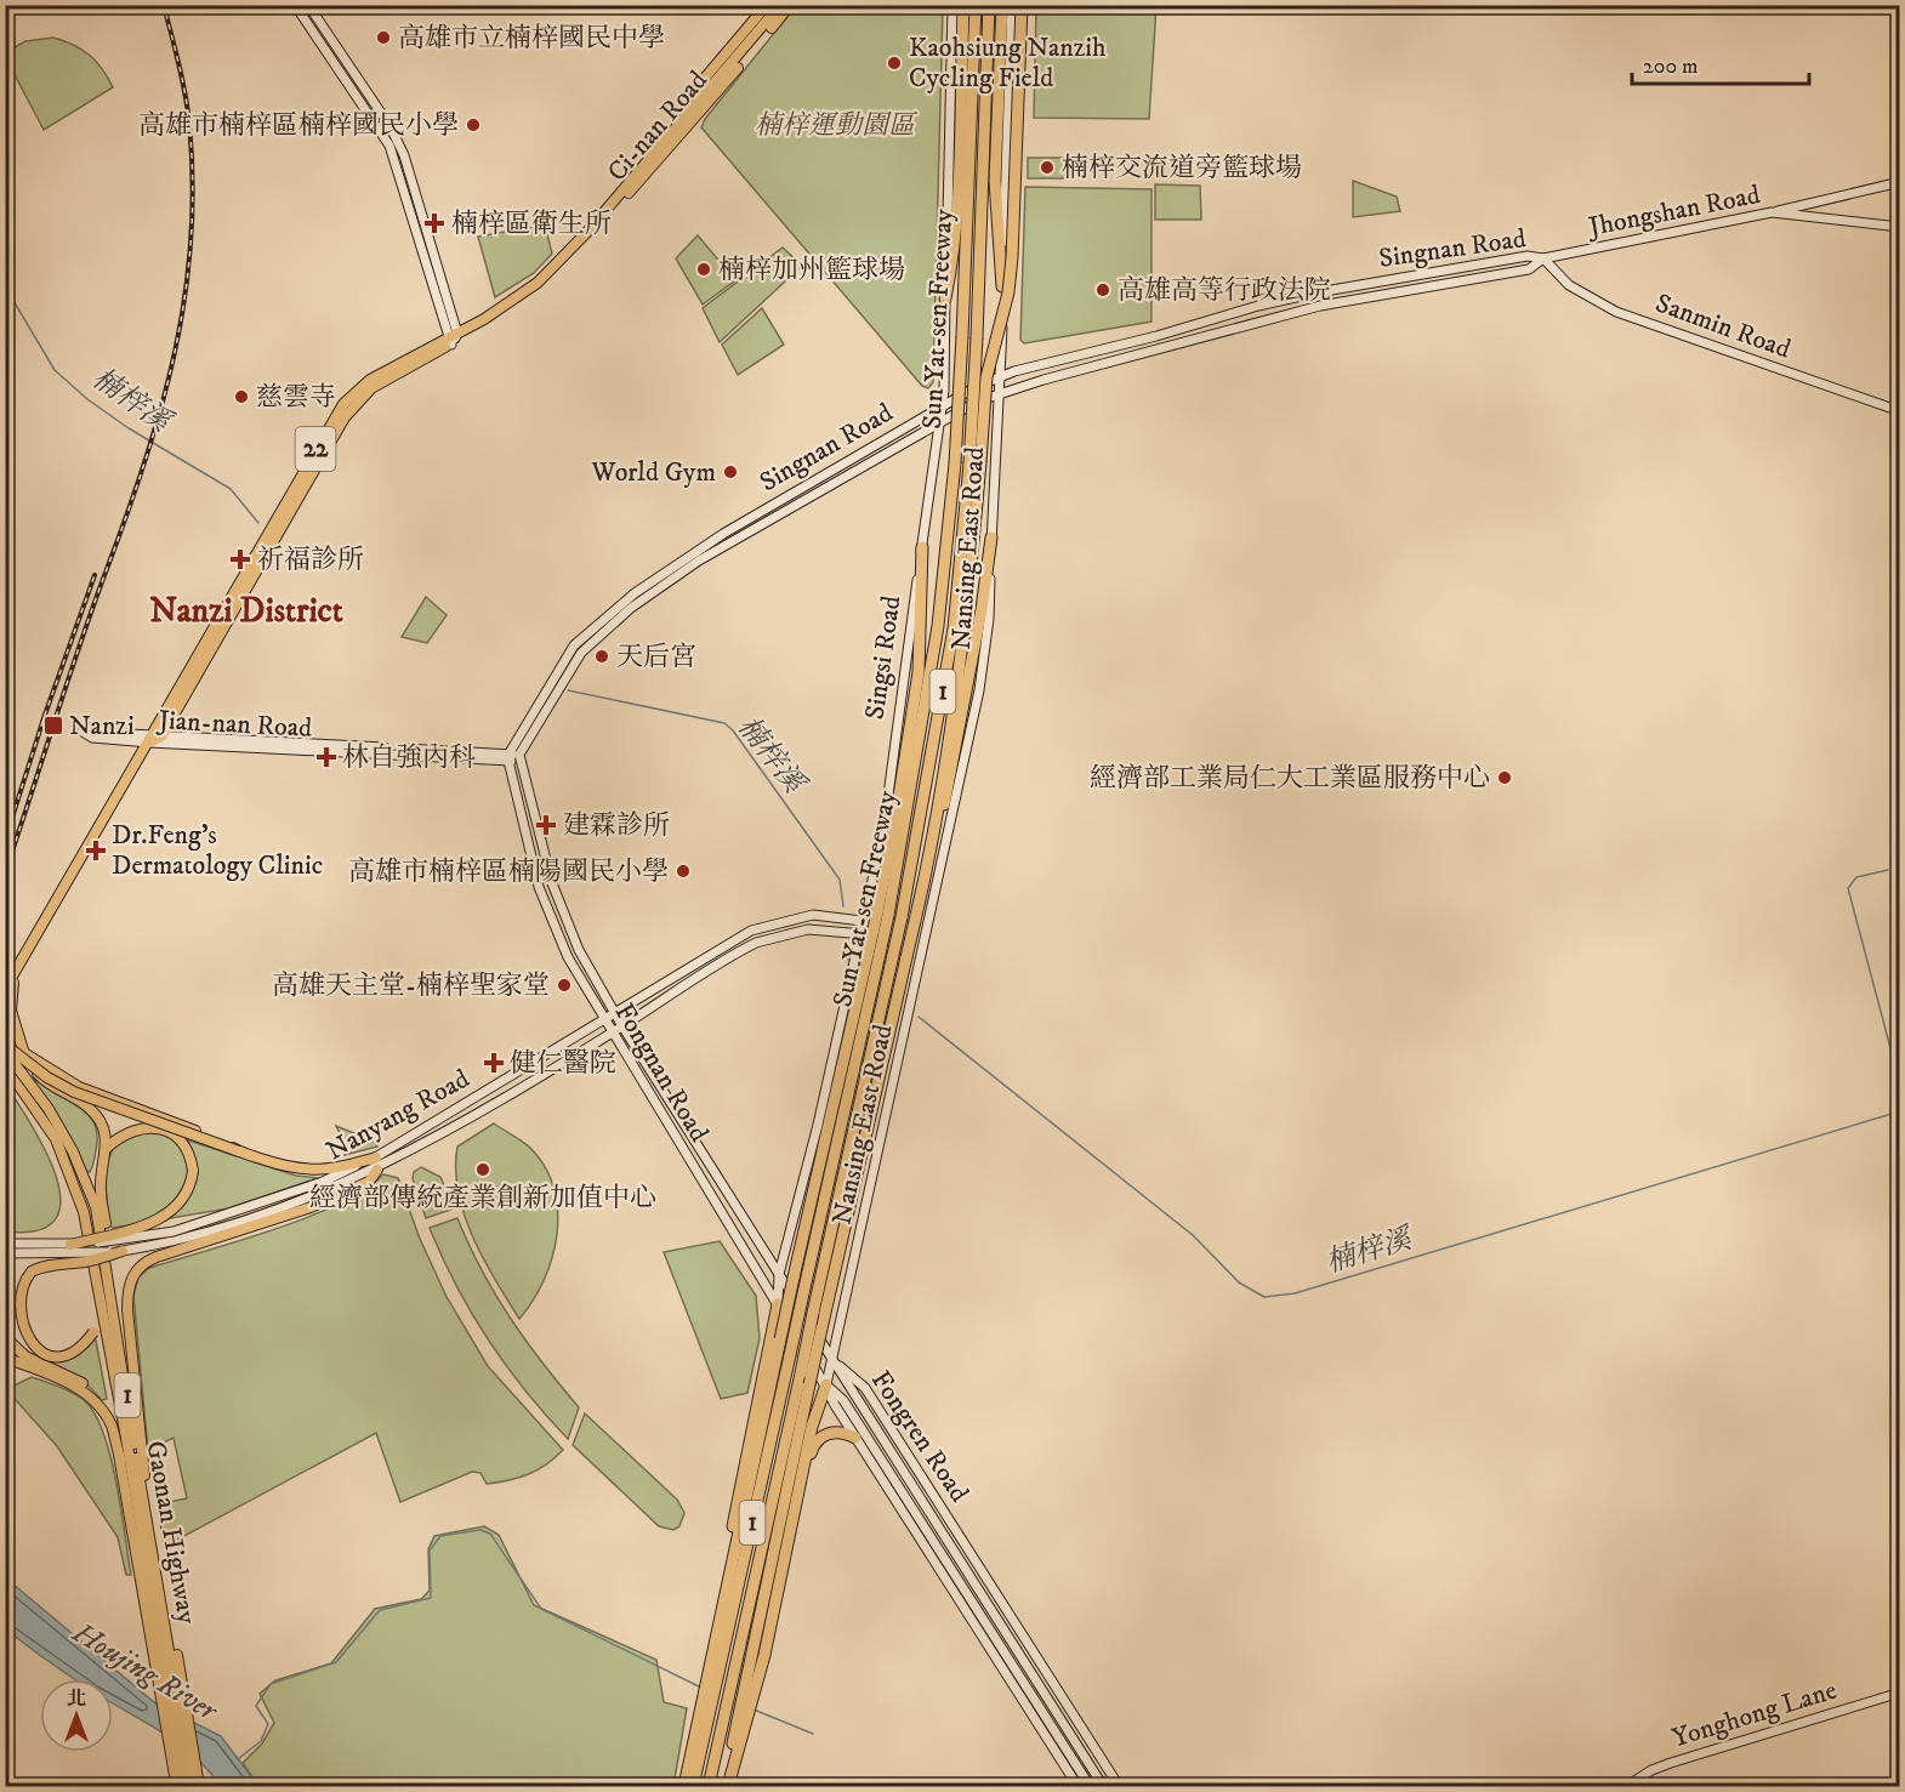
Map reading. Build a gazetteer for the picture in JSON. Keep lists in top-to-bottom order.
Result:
{
  "streets": {
    "highway": ["Sun Yat-sen Freeway", "1"],
    "main road": ["Ci-nan Road", "22", "Gaonan Highway"],
    "street": [
      "Jhongshan Road",
      "Singnan Road",
      "Sanmin Road",
      "Nansing East Road",
      "Singsi Road",
      "Jian-nan Road",
      "Fongnan Road",
      "Nanyang Road",
      "Fongren Road",
      "Yonghong Lane"
    ]
  },
  "crossings": [
    ["Ci-nan Road", "22"],
    ["Ci-nan Road", "Jian-nan Road"],
    ["Jhongshan Road", "Singnan Road"],
    ["Jhongshan Road", "Sanmin Road"],
    ["Singnan Road", "Sanmin Road"],
    ["Singnan Road", "Nansing East Road"],
    ["Singnan Road", "Singsi Road"],
    ["Singnan Road", "Jian-nan Road"],
    ["Singnan Road", "Fongnan Road"],
    ["Sun Yat-sen Freeway", "Singsi Road"],
    ["22", "Jian-nan Road"],
    ["Nansing East Road", "Fongnan Road"],
    ["Nansing East Road", "Nanyang Road"],
    ["Nansing East Road", "Fongren Road"],
    ["Singsi Road", "Fongnan Road"],
    ["Singsi Road", "Nanyang Road"],
    ["1", "Gaonan Highway"],
    ["Jian-nan Road", "Fongnan Road"],
    ["Fongnan Road", "Nanyang Road"],
    ["Fongnan Road", "Fongren Road"]
  ],
  "districts": ["Nanzi District"],
  "water": ["楠梓溪", "Houjing River"],
  "parks": ["楠梓運動園區"],
  "places": {
    "other": [
      "高雄市立楠梓國民中學",
      "Kaohsiung Nanzih Cycling Field",
      "高雄市楠梓區楠梓國民小學",
      "楠梓交流道旁籃球場",
      "楠梓加州籃球場",
      "高雄高等行政法院",
      "慈雲寺",
      "World Gym",
      "天后宮",
      "經濟部工業局仁大工業區服務中心",
      "高雄市楠梓區楠陽國民小學",
      "高雄天主堂-楠梓聖家堂",
      "經濟部傳統產業創新加值中心"
    ],
    "health": [
      "楠梓區衛生所",
      "祈福診所",
      "林自強內科",
      "建霖診所",
      "Dr.Feng's Dermatology Clinic",
      "健仁醫院"
    ],
    "transit": ["Nanzi"]
  },
  "scale_bar": "200 m",
  "north": "top"
}
